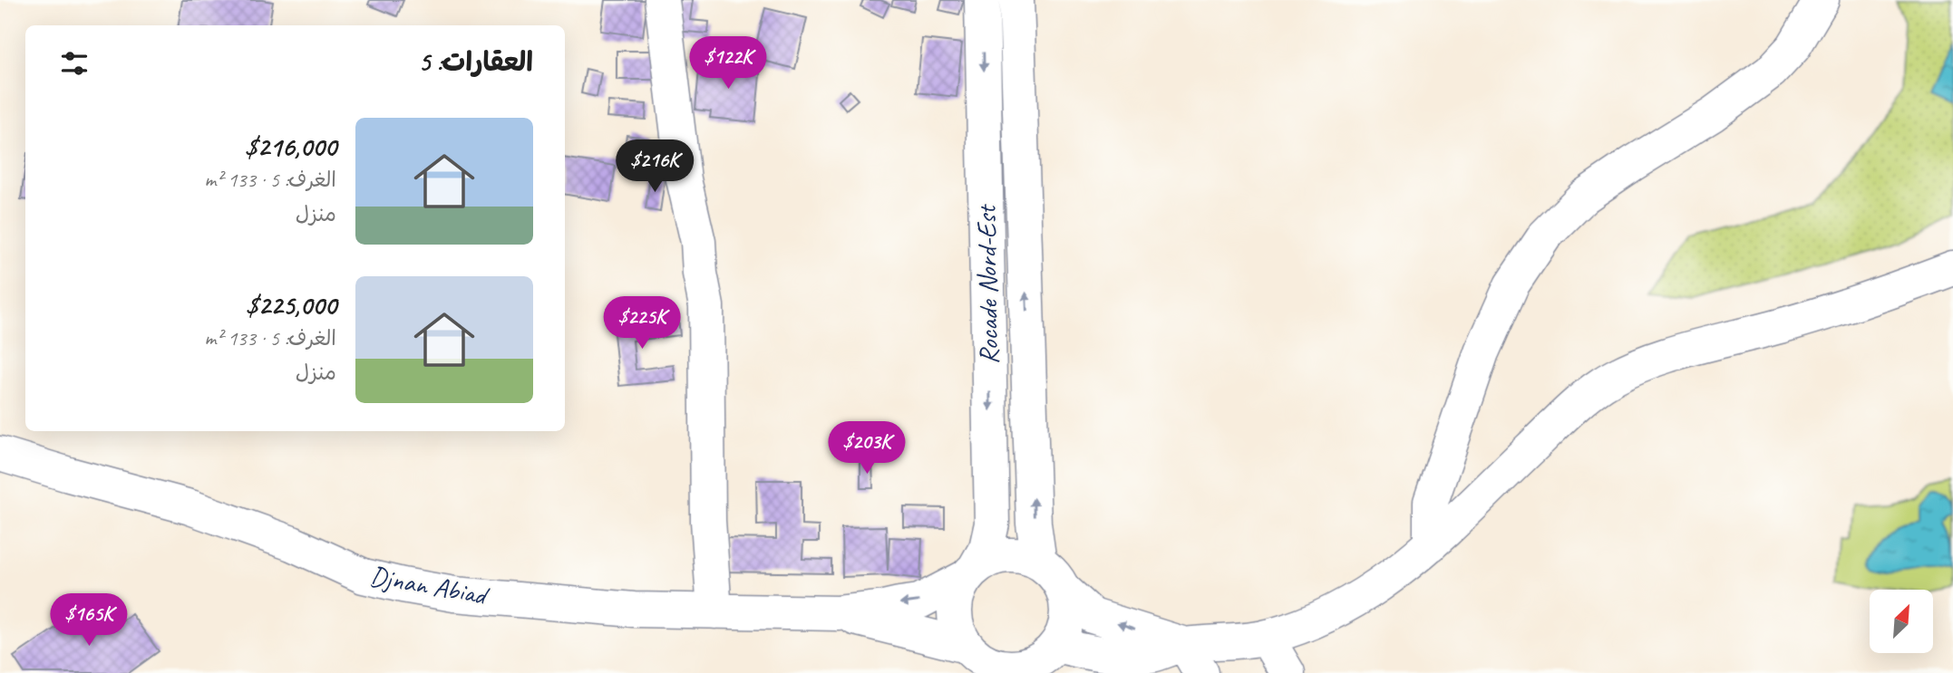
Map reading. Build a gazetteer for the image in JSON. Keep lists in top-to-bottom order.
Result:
{
  "streets": {
    "main road": ["Rocade Nord-Est", "Djnan Abiad"]
  },
  "north": "top right",
  "page": {
    "heading": "العقارات: 5",
    "price": [
      "$122K",
      "$216K",
      "$225K",
      "$203K",
      "$165K"
    ],
    "list": [
      {
        "name": "$216,000",
        "note": "الغرف: 5 · 133 m² · منزل"
      },
      {
        "name": "$225,000",
        "note": "الغرف: 5 · 133 m² · منزل"
      }
    ]
  }
}
